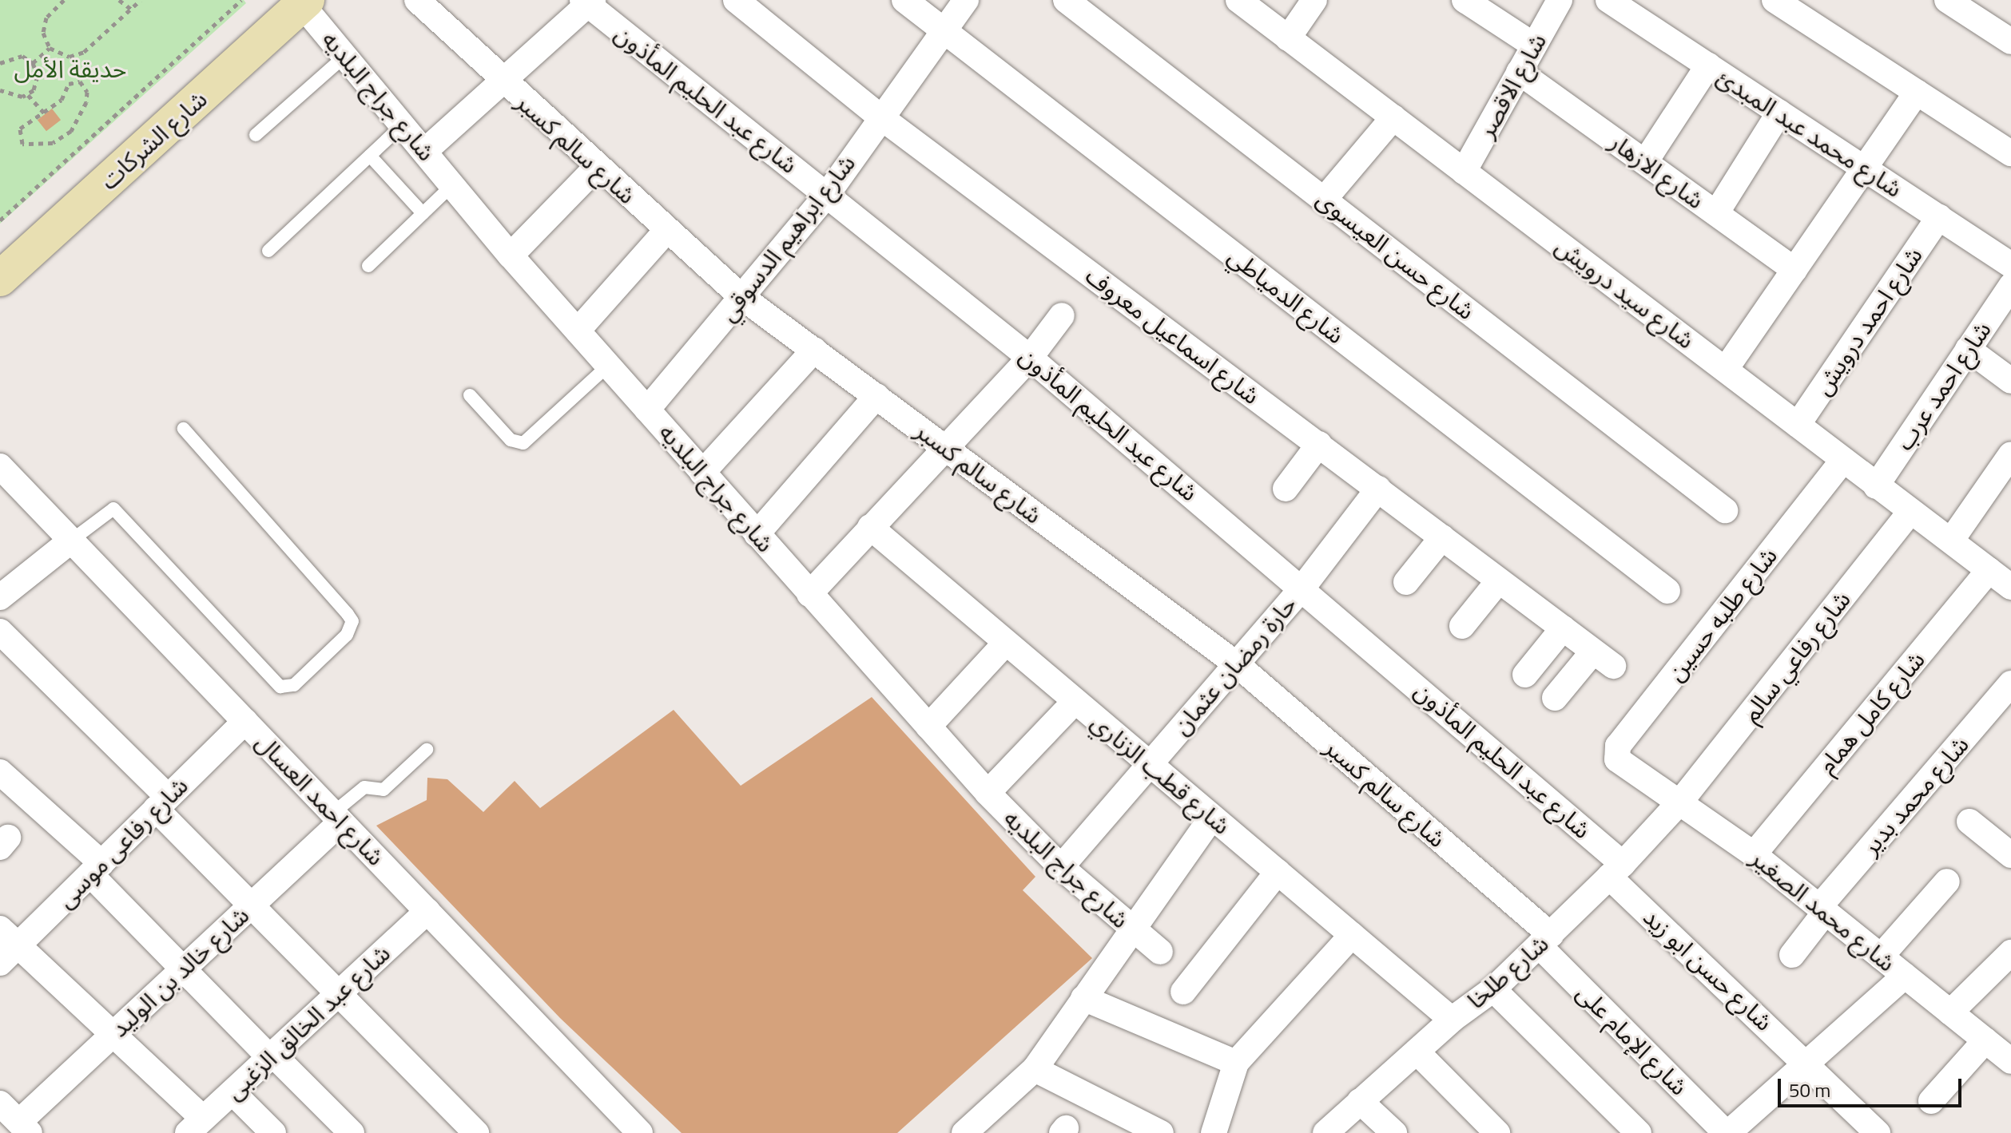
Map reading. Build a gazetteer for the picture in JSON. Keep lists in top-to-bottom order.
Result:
{
  "streets": {
    "main road": ["شارع الشركات"],
    "street": [
      "شارع الاقصر",
      "شارع جراج البلديه",
      "شارع عبد الحليم المأذون",
      "شارع محمد عبد المبدئ",
      "شارع سالم كسبر",
      "شارع الازهار",
      "شارع ابراهيم الدسوقي",
      "شارع حسن العيسوى",
      "شارع سيد درويش",
      "شارع الدمياطي",
      "شارع احمد درويش",
      "شارع اسماعيل معروف",
      "شارع احمد عرب",
      "شارع طلبه حسين",
      "شارع رفاعي سالم",
      "حارة رمضان عثمان",
      "شارع كامل همام",
      "شارع قطب الزناري",
      "شارع محمد بدير",
      "شارع احمد العسال",
      "شارع رفاعى موسى",
      "شارع محمد الصغير",
      "شارع حسن ابو زيد",
      "شارع خالد بن الوليد",
      "شارع طلخا",
      "شارع عبد الخالق الزغبى",
      "شارع الإمام على"
    ]
  },
  "crossings": [
    ["شارع الاقصر", "شارع الازهار"],
    ["شارع الاقصر", "شارع سيد درويش"],
    ["شارع جراج البلديه", "شارع الشركات"],
    ["شارع جراج البلديه", "شارع ابراهيم الدسوقي"],
    ["شارع جراج البلديه", "حارة رمضان عثمان"],
    ["شارع عبد الحليم المأذون", "شارع ابراهيم الدسوقي"],
    ["شارع عبد الحليم المأذون", "حارة رمضان عثمان"],
    ["شارع عبد الحليم المأذون", "شارع حسن ابو زيد"],
    ["شارع عبد الحليم المأذون", "شارع طلخا"],
    ["شارع محمد عبد المبدئ", "شارع احمد درويش"],
    ["شارع سالم كسبر", "شارع ابراهيم الدسوقي"],
    ["شارع سالم كسبر", "حارة رمضان عثمان"],
    ["شارع سالم كسبر", "شارع طلخا"],
    ["شارع سالم كسبر", "شارع الإمام على"],
    ["شارع ابراهيم الدسوقي", "شارع الدمياطي"],
    ["شارع ابراهيم الدسوقي", "شارع اسماعيل معروف"],
    ["شارع سيد درويش", "شارع احمد درويش"],
    ["شارع سيد درويش", "شارع احمد عرب"],
    ["شارع سيد درويش", "شارع طلبه حسين"],
    ["شارع سيد درويش", "شارع رفاعي سالم"],
    ["شارع سيد درويش", "شارع كامل همام"],
    ["شارع اسماعيل معروف", "حارة رمضان عثمان"],
    ["شارع طلبه حسين", "شارع محمد الصغير"],
    ["شارع رفاعي سالم", "شارع محمد الصغير"],
    ["شارع رفاعي سالم", "شارع طلخا"],
    ["حارة رمضان عثمان", "شارع قطب الزناري"],
    ["شارع كامل همام", "شارع محمد الصغير"],
    ["شارع قطب الزناري", "شارع طلخا"],
    ["شارع محمد بدير", "شارع محمد الصغير"],
    ["شارع احمد العسال", "شارع رفاعى موسى"],
    ["شارع احمد العسال", "شارع خالد بن الوليد"],
    ["شارع احمد العسال", "شارع عبد الخالق الزغبى"],
    ["شارع محمد الصغير", "شارع طلخا"],
    ["شارع حسن ابو زيد", "شارع طلخا"],
    ["شارع طلخا", "شارع الإمام على"]
  ],
  "parks": ["حديقة الأمل"],
  "scale_bar": "50 m"
}
